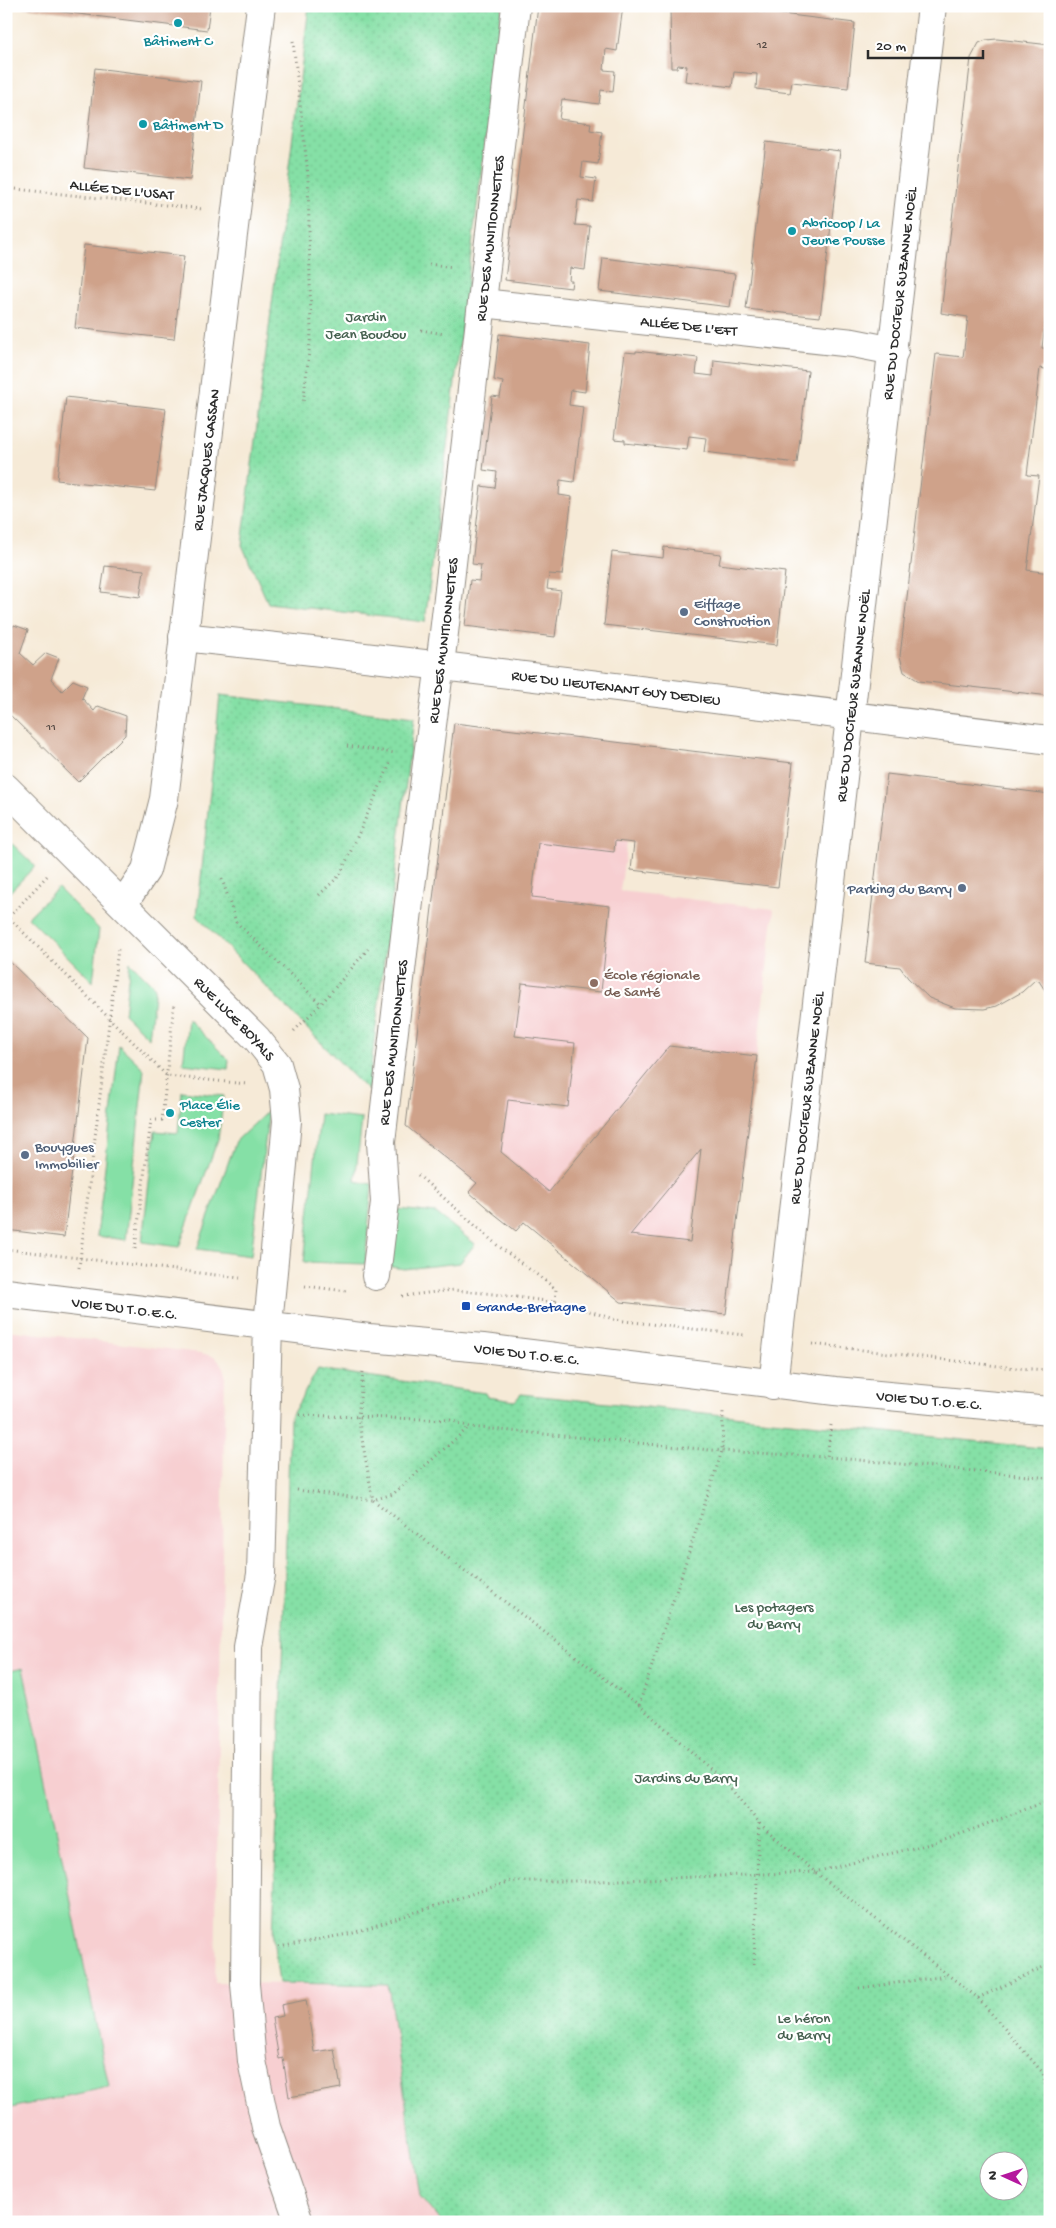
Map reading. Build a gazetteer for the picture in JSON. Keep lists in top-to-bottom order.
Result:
{
  "streets": {
    "street": [
      "RUE DES MUNITIONNETTES",
      "RUE DU DOCTEUR SUZANNE NOËL",
      "ALLÉE DE L'EFT",
      "RUE JACQUES CASSAN",
      "RUE DU LIEUTENANT GUY DEDIEU",
      "RUE LUCE BOYALS",
      "VOIE DU T.O.E.C."
    ],
    "path": ["ALLÉE DE L'USAT"]
  },
  "crossings": [
    ["ALLÉE DE L'USAT", "RUE JACQUES CASSAN"],
    ["RUE DES MUNITIONNETTES", "ALLÉE DE L'EFT"],
    ["RUE DES MUNITIONNETTES", "RUE DU LIEUTENANT GUY DEDIEU"],
    ["RUE DU DOCTEUR SUZANNE NOËL", "ALLÉE DE L'EFT"],
    ["RUE DU DOCTEUR SUZANNE NOËL", "RUE DU LIEUTENANT GUY DEDIEU"],
    ["RUE DU DOCTEUR SUZANNE NOËL", "VOIE DU T.O.E.C."],
    ["RUE JACQUES CASSAN", "RUE DU LIEUTENANT GUY DEDIEU"],
    ["RUE JACQUES CASSAN", "RUE LUCE BOYALS"],
    ["RUE LUCE BOYALS", "VOIE DU T.O.E.C."]
  ],
  "parks": [
    "Jardin Jean Boudou",
    "Les potagers du Barry",
    "Jardins du Barry",
    "Le héron du Barry"
  ],
  "places": {
    "other": [
      "Bâtiment C",
      "Bâtiment D",
      "Abricoop / La Jeune Pousse",
      "Eiffage Construction",
      "Parking du Barry",
      "École régionale de Santé",
      "Place Élie Cester",
      "Bouygues Immobilier"
    ],
    "transit": ["Grande-Bretagne"]
  },
  "house_numbers": ["12", "11"],
  "scale_bar": "20 m",
  "north": "left"
}
